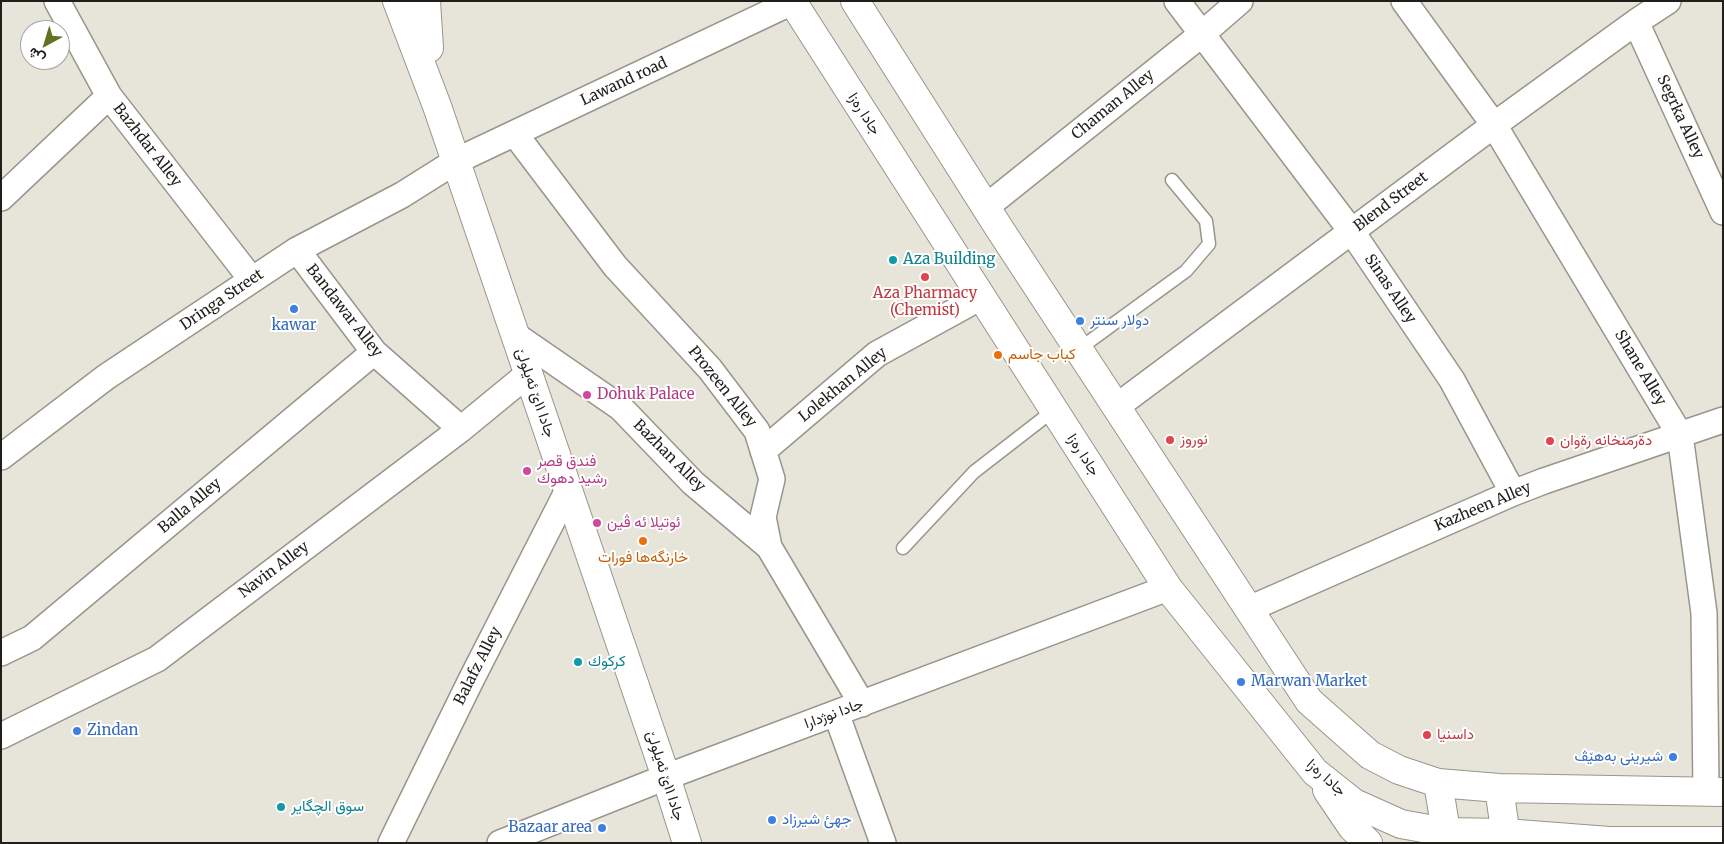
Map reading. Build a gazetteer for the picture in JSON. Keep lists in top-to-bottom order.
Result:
{
  "streets": {
    "main road": ["جادا ره‌زا", "جادا ١١ێ ئه‌یلولێ"],
    "street": [
      "Lawand road",
      "Chaman Alley",
      "Segrka Alley",
      "Bazhdar Alley",
      "Blend Street",
      "Sinas Alley",
      "Dringa Street",
      "Bandawar Alley",
      "Shane Alley",
      "Lolekhan Alley",
      "Prozeen Alley",
      "Bazhan Alley",
      "Balla Alley",
      "Kazheen Alley",
      "Navin Alley",
      "Balafz Alley",
      "جادا نوژدارا"
    ]
  },
  "crossings": [
    ["Lawand road", "جادا ره‌زا"],
    ["Lawand road", "Dringa Street"],
    ["Lawand road", "Prozeen Alley"],
    ["Lawand road", "جادا ١١ێ ئه‌یلولێ"],
    ["Chaman Alley", "Sinas Alley"],
    ["جادا ره‌زا", "Lolekhan Alley"],
    ["جادا ره‌زا", "جادا نوژدارا"],
    ["Segrka Alley", "Blend Street"],
    ["Bazhdar Alley", "Dringa Street"],
    ["Blend Street", "Sinas Alley"],
    ["Blend Street", "Shane Alley"],
    ["Sinas Alley", "Kazheen Alley"],
    ["Dringa Street", "Bandawar Alley"],
    ["Dringa Street", "جادا ١١ێ ئه‌یلولێ"],
    ["Bandawar Alley", "Balla Alley"],
    ["Bandawar Alley", "Navin Alley"],
    ["Shane Alley", "Kazheen Alley"],
    ["Lolekhan Alley", "Prozeen Alley"],
    ["Prozeen Alley", "Bazhan Alley"],
    ["Prozeen Alley", "جادا نوژدارا"],
    ["جادا ١١ێ ئه‌یلولێ", "Bazhan Alley"],
    ["جادا ١١ێ ئه‌یلولێ", "Navin Alley"],
    ["جادا ١١ێ ئه‌یلولێ", "Balafz Alley"],
    ["جادا ١١ێ ئه‌یلولێ", "جادا نوژدارا"]
  ],
  "places": [
    "Aza Building",
    "Aza Pharmacy (Chemist)",
    "kawar",
    "دولار سنتر",
    "كباب جاسم",
    "Dohuk Palace",
    "نوروز",
    "دةرمنخانه رةوان",
    "فندق قصر رشيد دهوك",
    "ئوتيلا ئه ڤين",
    "خارنگەها فورات",
    "كركوك",
    "Marwan Market",
    "Zindan",
    "داسنيا",
    "شیرینی بەهێڤ",
    "سوق الچگاير",
    "جهئ شيرزاد",
    "Bazaar area"
  ],
  "north": "bottom left"
}
